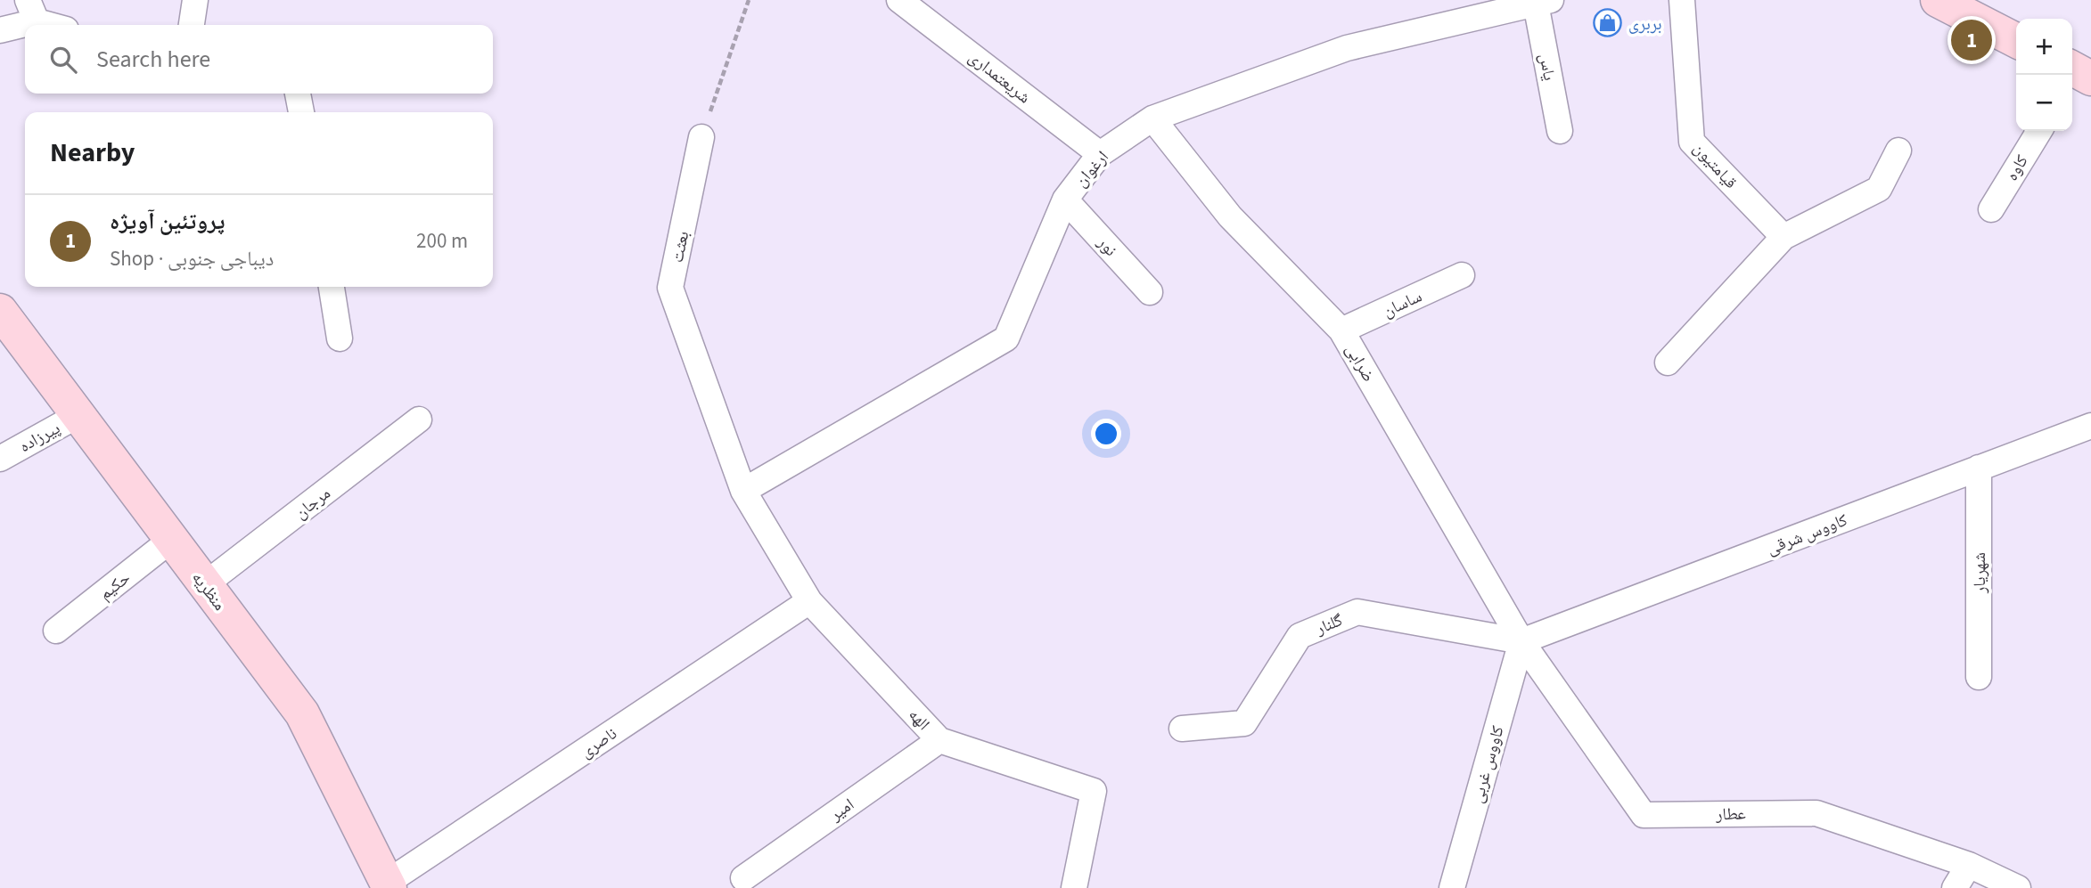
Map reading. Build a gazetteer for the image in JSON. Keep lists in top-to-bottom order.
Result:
{
  "streets": {
    "street": [
      "یاس",
      "شریعتمداری",
      "قیامتیون",
      "کاوه",
      "ارغوان",
      "نور",
      "بعثت",
      "ساسان",
      "ضرابی",
      "پیرزاده",
      "مرجان",
      "کاووس شرقی",
      "شهریار",
      "حکیم",
      "منظریه",
      "گلنار",
      "الهه",
      "ناصری",
      "کاووس غربی",
      "امیر",
      "عطار"
    ]
  },
  "crossings": [
    ["یاس", "ارغوان"],
    ["شریعتمداری", "ارغوان"],
    ["ارغوان", "نور"],
    ["ارغوان", "بعثت"],
    ["ارغوان", "ضرابی"],
    ["ارغوان", "الهه"],
    ["بعثت", "الهه"],
    ["ساسان", "ضرابی"],
    ["ضرابی", "کاووس شرقی"],
    ["ضرابی", "گلنار"],
    ["ضرابی", "کاووس غربی"],
    ["ضرابی", "عطار"],
    ["پیرزاده", "منظریه"],
    ["مرجان", "منظریه"],
    ["کاووس شرقی", "شهریار"],
    ["کاووس شرقی", "گلنار"],
    ["کاووس شرقی", "کاووس غربی"],
    ["کاووس شرقی", "عطار"],
    ["حکیم", "منظریه"],
    ["منظریه", "ناصری"],
    ["گلنار", "کاووس غربی"],
    ["گلنار", "عطار"],
    ["الهه", "ناصری"],
    ["الهه", "امیر"],
    ["کاووس غربی", "عطار"]
  ],
  "places": {
    "shop": ["بربری"]
  },
  "page": {
    "pins": "1",
    "map_buttons": ["+", "−"],
    "search": "Search here",
    "heading": "Nearby",
    "list": [
      {
        "mark": "1",
        "name": "پروتئین آویژه",
        "note": "Shop · دیباجی جنوبی",
        "value": "200 m"
      }
    ]
  }
}
